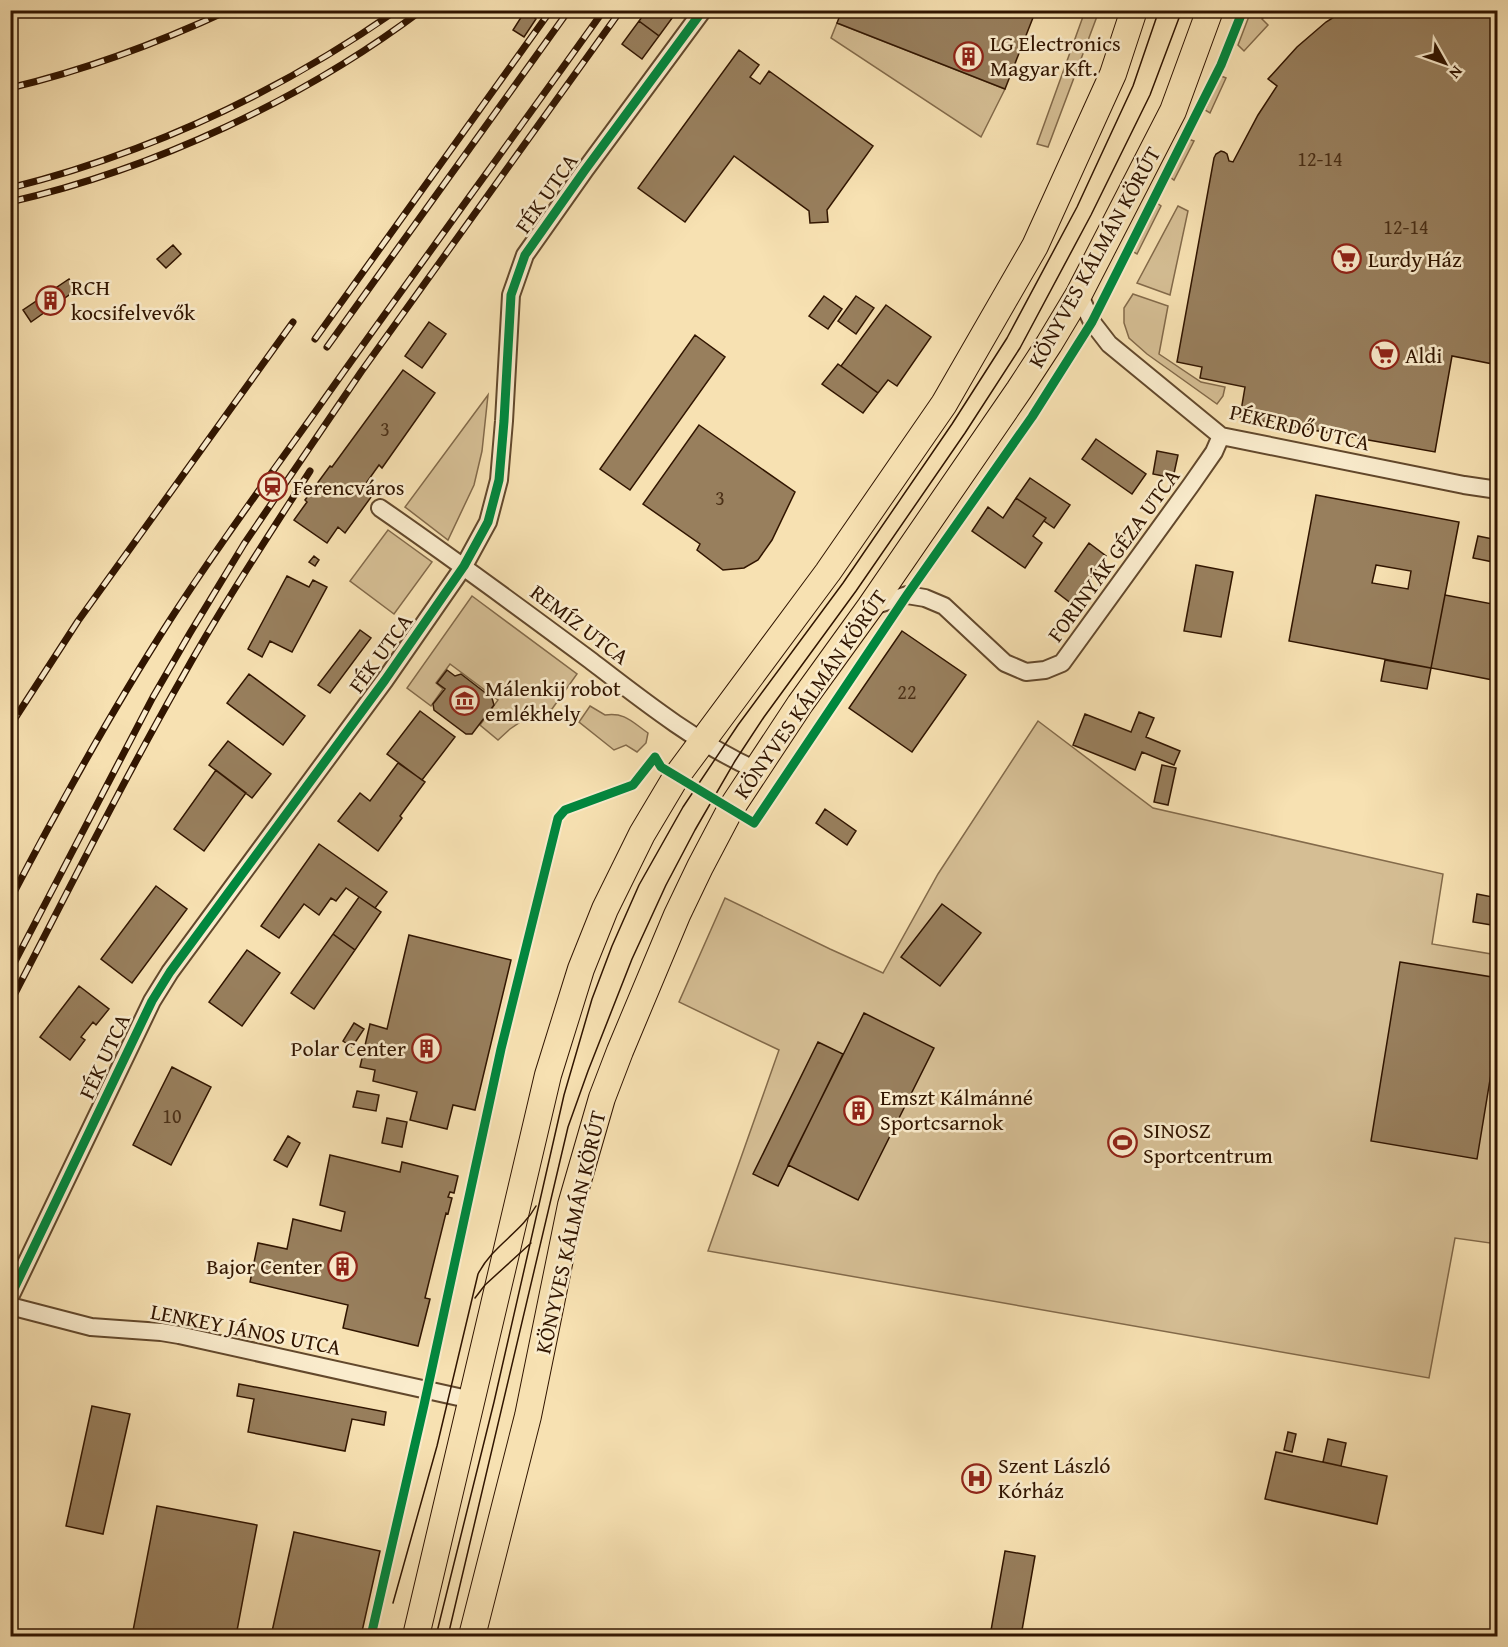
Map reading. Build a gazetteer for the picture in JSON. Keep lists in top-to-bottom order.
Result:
{
  "streets": {
    "main road": ["KÖNYVES KÁLMÁN KÖRÚT"],
    "street": [
      "FÉK UTCA",
      "PÉKERDŐ UTCA",
      "FORINYÁK GÉZA UTCA",
      "REMÍZ UTCA",
      "LENKEY JÁNOS UTCA"
    ]
  },
  "crossings": [
    ["FÉK UTCA", "REMÍZ UTCA"],
    ["KÖNYVES KÁLMÁN KÖRÚT", "PÉKERDŐ UTCA"],
    ["KÖNYVES KÁLMÁN KÖRÚT", "FORINYÁK GÉZA UTCA"],
    ["KÖNYVES KÁLMÁN KÖRÚT", "REMÍZ UTCA"],
    ["PÉKERDŐ UTCA", "FORINYÁK GÉZA UTCA"]
  ],
  "places": {
    "building": [
      "LG Electronics Magyar Kft.",
      "RCH kocsifelvevők",
      "Polar Center",
      "Emszt Kálmánné Sportcsarnok",
      "Bajor Center"
    ],
    "supermarket": ["Lurdy Ház", "Aldi"],
    "station": ["Ferencváros"],
    "museum": ["Málenkij robot emlékhely"],
    "sports": ["SINOSZ Sportcentrum"],
    "hospital": ["Szent László Kórház"]
  },
  "house_numbers": [
    "12-14",
    "12-14",
    "3",
    "3",
    "22",
    "10"
  ],
  "north": "bottom right"
}
